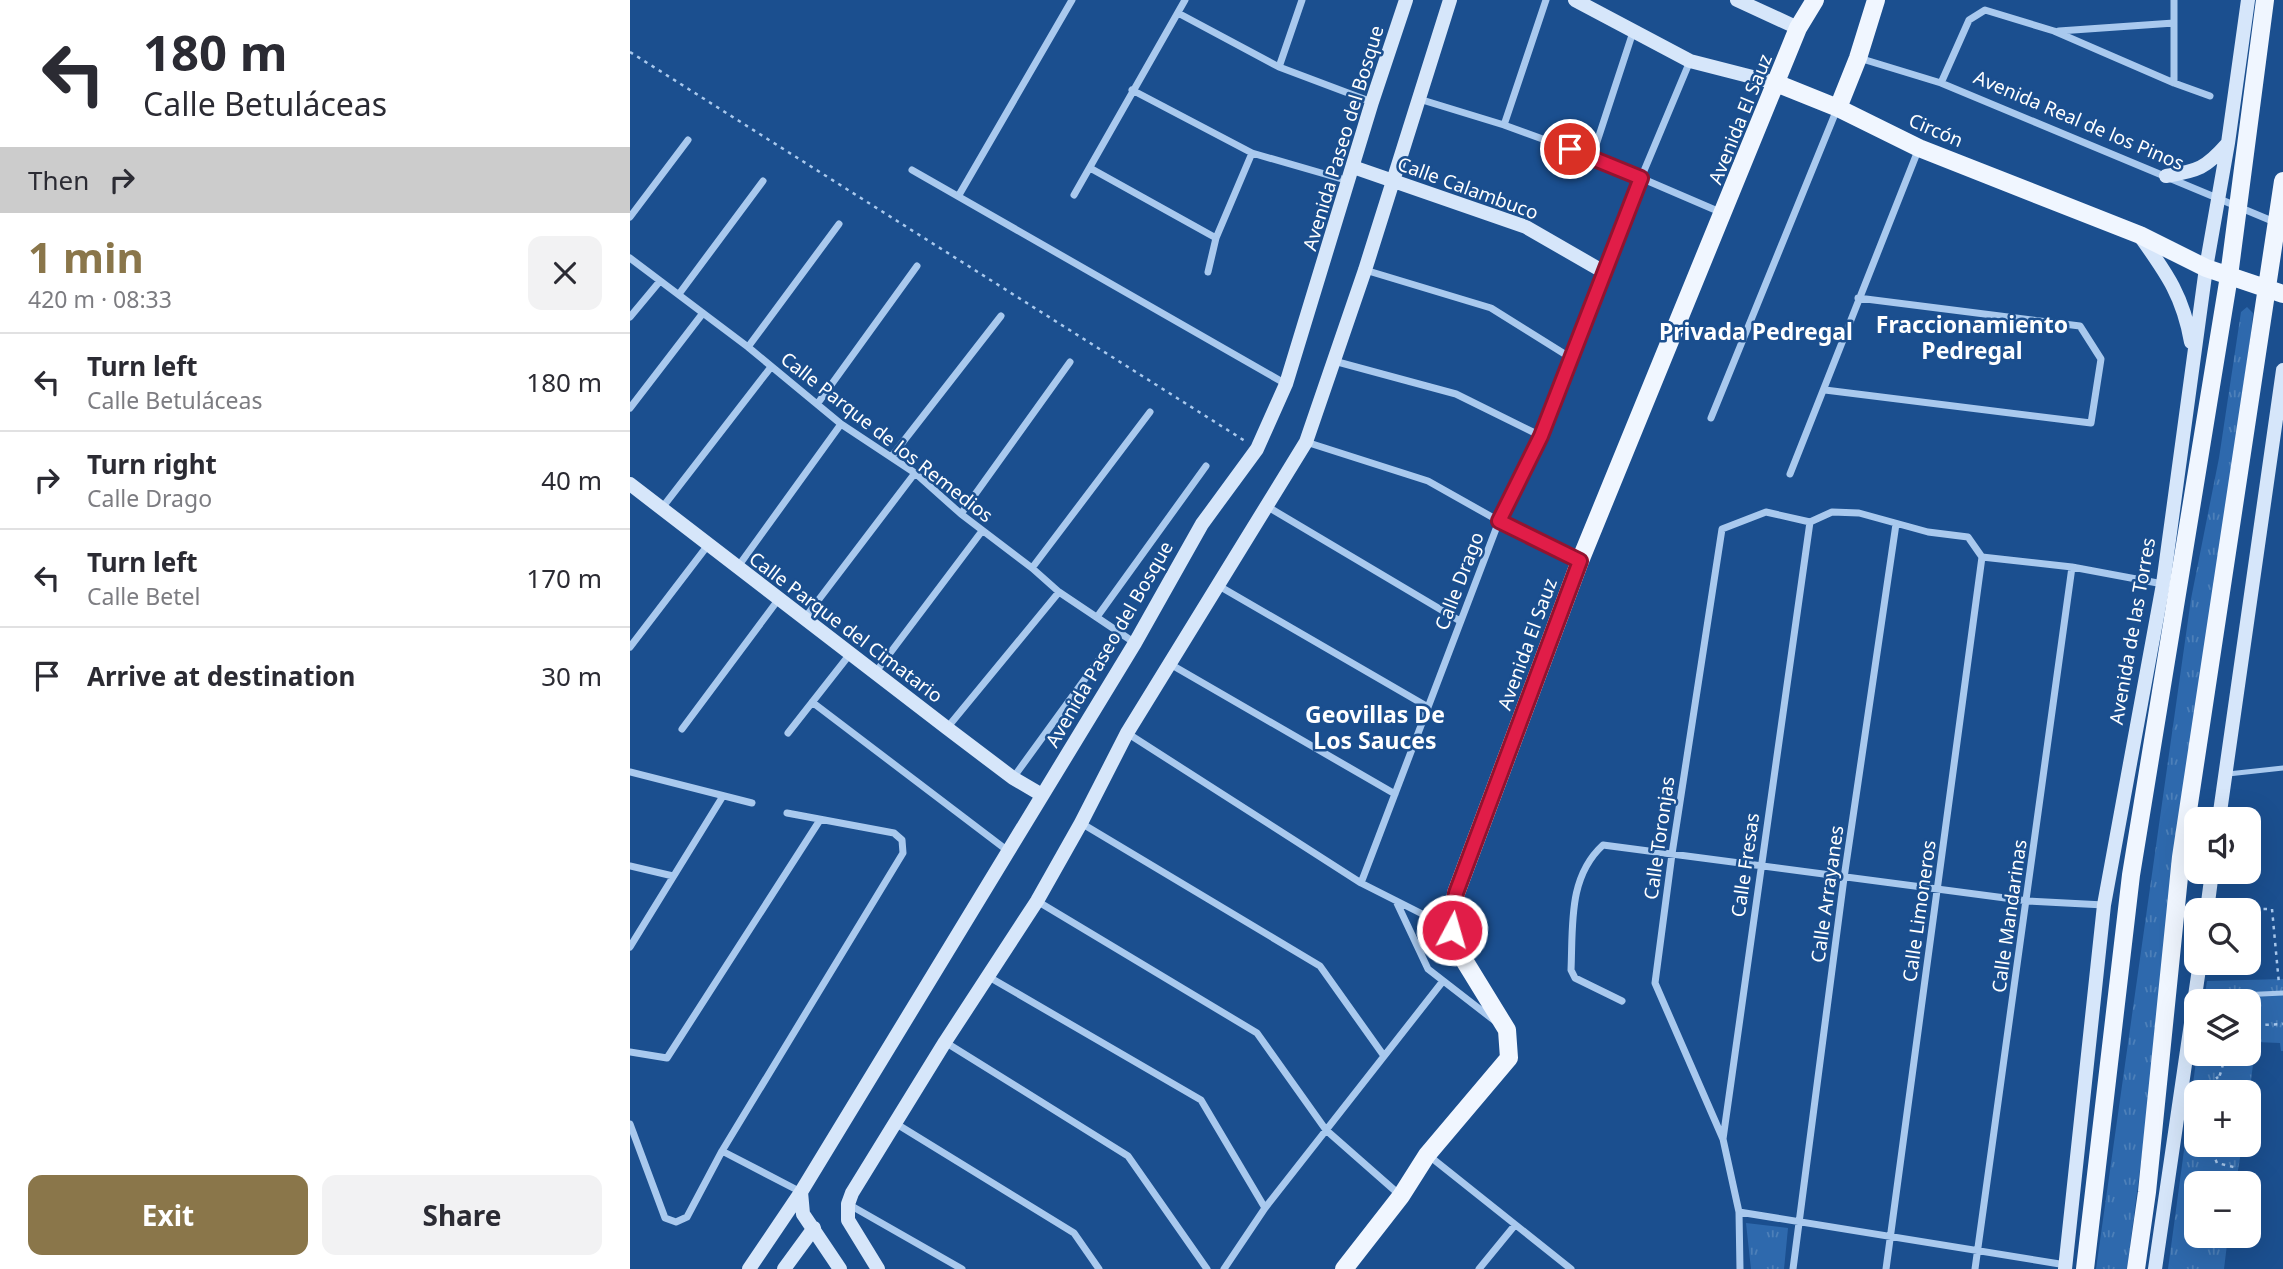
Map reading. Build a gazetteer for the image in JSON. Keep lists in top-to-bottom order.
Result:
{
  "streets": {
    "main road": [
      "Avenida El Sauz",
      "Circón",
      "Avenida Paseo del Bosque",
      "Calle Calambuco",
      "Calle Parque del Cimatario",
      "Avenida de las Torres"
    ],
    "street": [
      "Avenida Real de los Pinos",
      "Calle Parque de los Remedios",
      "Calle Drago",
      "Calle Toronjas",
      "Calle Fresas",
      "Calle Arrayanes",
      "Calle Limoneros",
      "Calle Mandarinas"
    ]
  },
  "crossings": [
    ["Avenida El Sauz", "Circón"],
    ["Avenida Real de los Pinos", "Avenida de las Torres"],
    ["Circón", "Calle Drago"],
    ["Circón", "Avenida de las Torres"],
    ["Avenida Paseo del Bosque", "Calle Calambuco"],
    ["Avenida Paseo del Bosque", "Calle Parque de los Remedios"],
    ["Avenida Paseo del Bosque", "Calle Parque del Cimatario"],
    ["Calle Calambuco", "Calle Drago"],
    ["Calle Toronjas", "Calle Fresas"]
  ],
  "districts": ["Fraccionamiento Pedregal", "Privada Pedregal", "Geovillas De Los Sauces"],
  "page": {
    "turn": ["180 m", "Calle Betuláceas"],
    "then": "Then",
    "heading": ["1 min", "420 m · 08:33"],
    "list": [
      {
        "name": "Turn left",
        "note": "Calle Betuláceas",
        "value": "180 m"
      },
      {
        "name": "Turn right",
        "note": "Calle Drago",
        "value": "40 m"
      },
      {
        "name": "Turn left",
        "note": "Calle Betel",
        "value": "170 m"
      },
      {
        "name": "Arrive at destination",
        "value": "30 m"
      }
    ],
    "map_buttons": ["+", "−"],
    "buttons": ["Exit", "Share"]
  }
}
